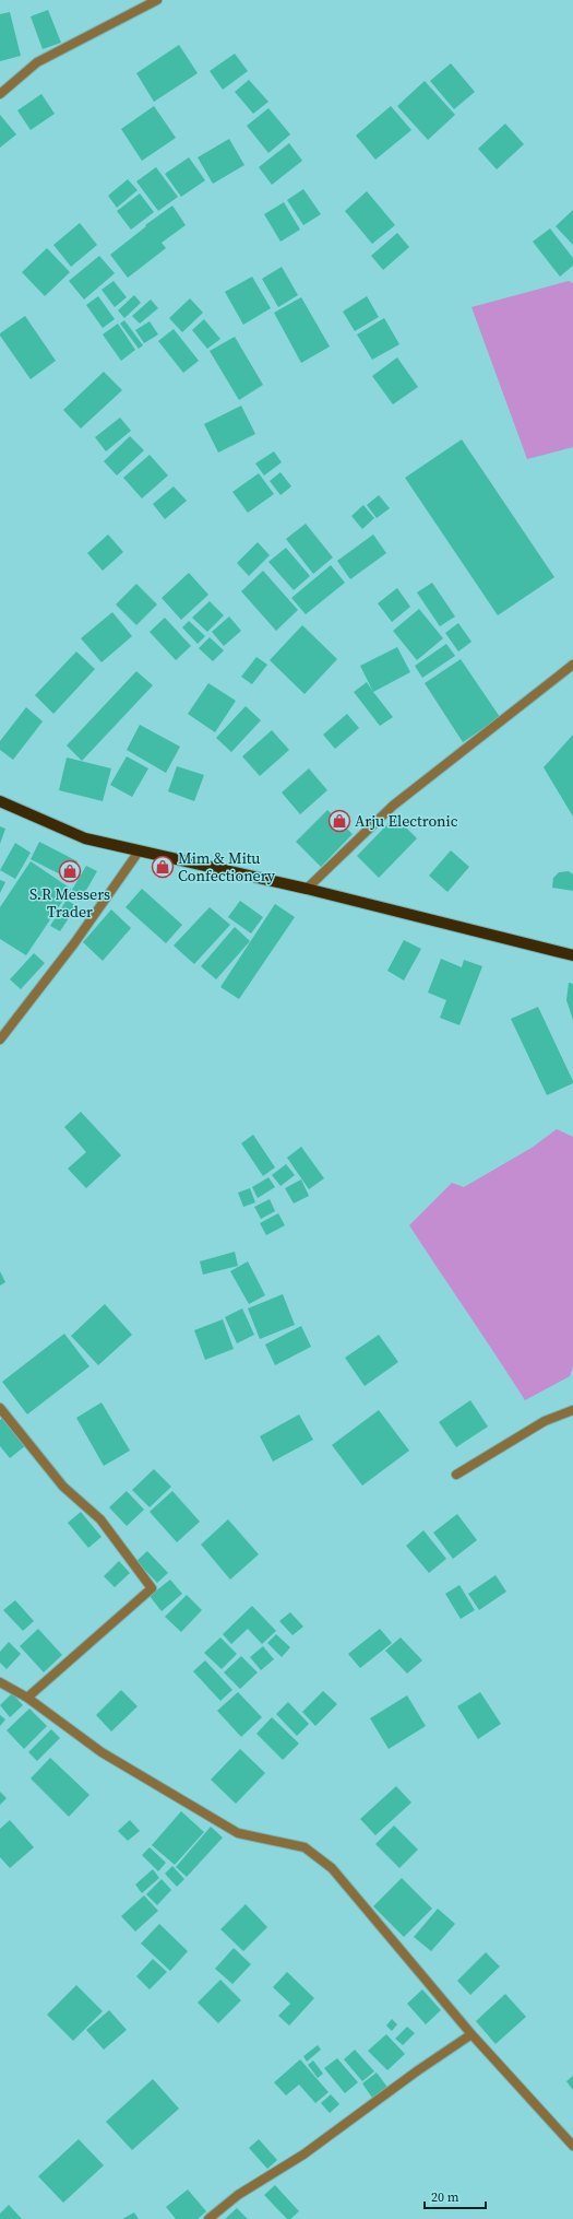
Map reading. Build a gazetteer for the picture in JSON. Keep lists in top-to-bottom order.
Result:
{
  "places": {
    "shop": ["Arju Electronic", "Mim & Mitu Confectionery", "S.R Messers Trader"]
  },
  "scale_bar": "20 m"
}
